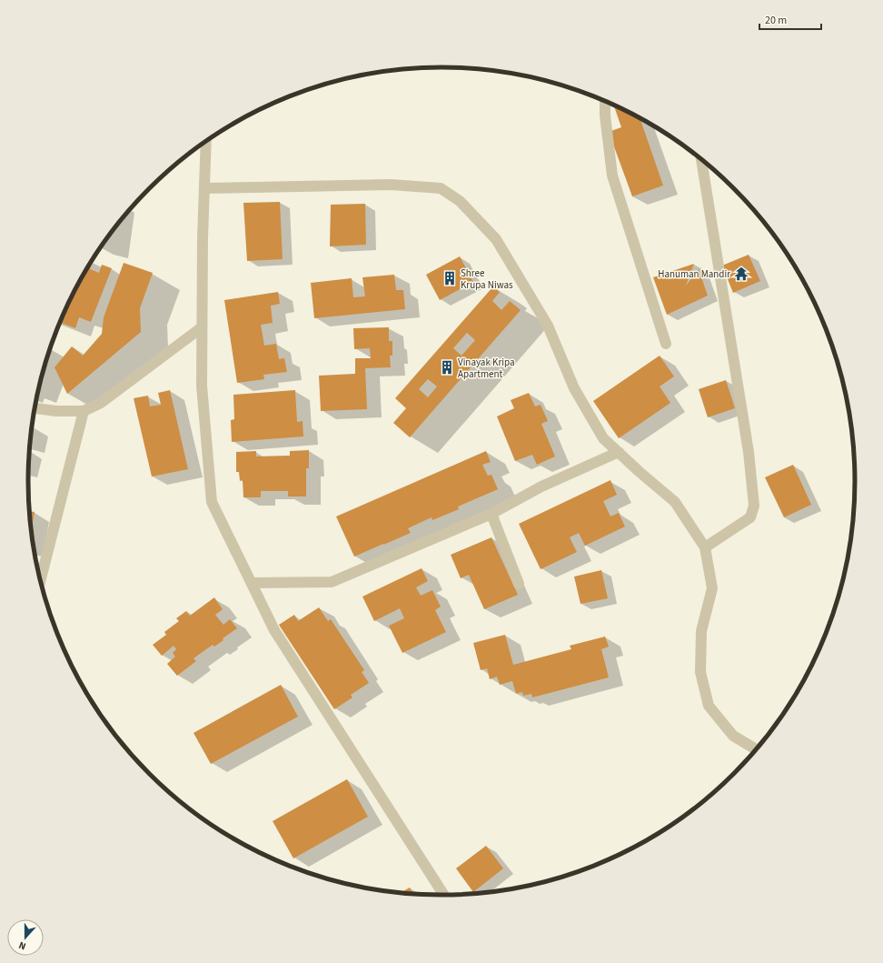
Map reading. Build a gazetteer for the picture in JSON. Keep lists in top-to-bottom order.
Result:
{
  "places": {
    "temple": ["Hanuman Mandir"],
    "building": ["Shree Krupa Niwas", "Vinayak Kripa Apartment"]
  },
  "scale_bar": "20 m",
  "north": "bottom"
}
